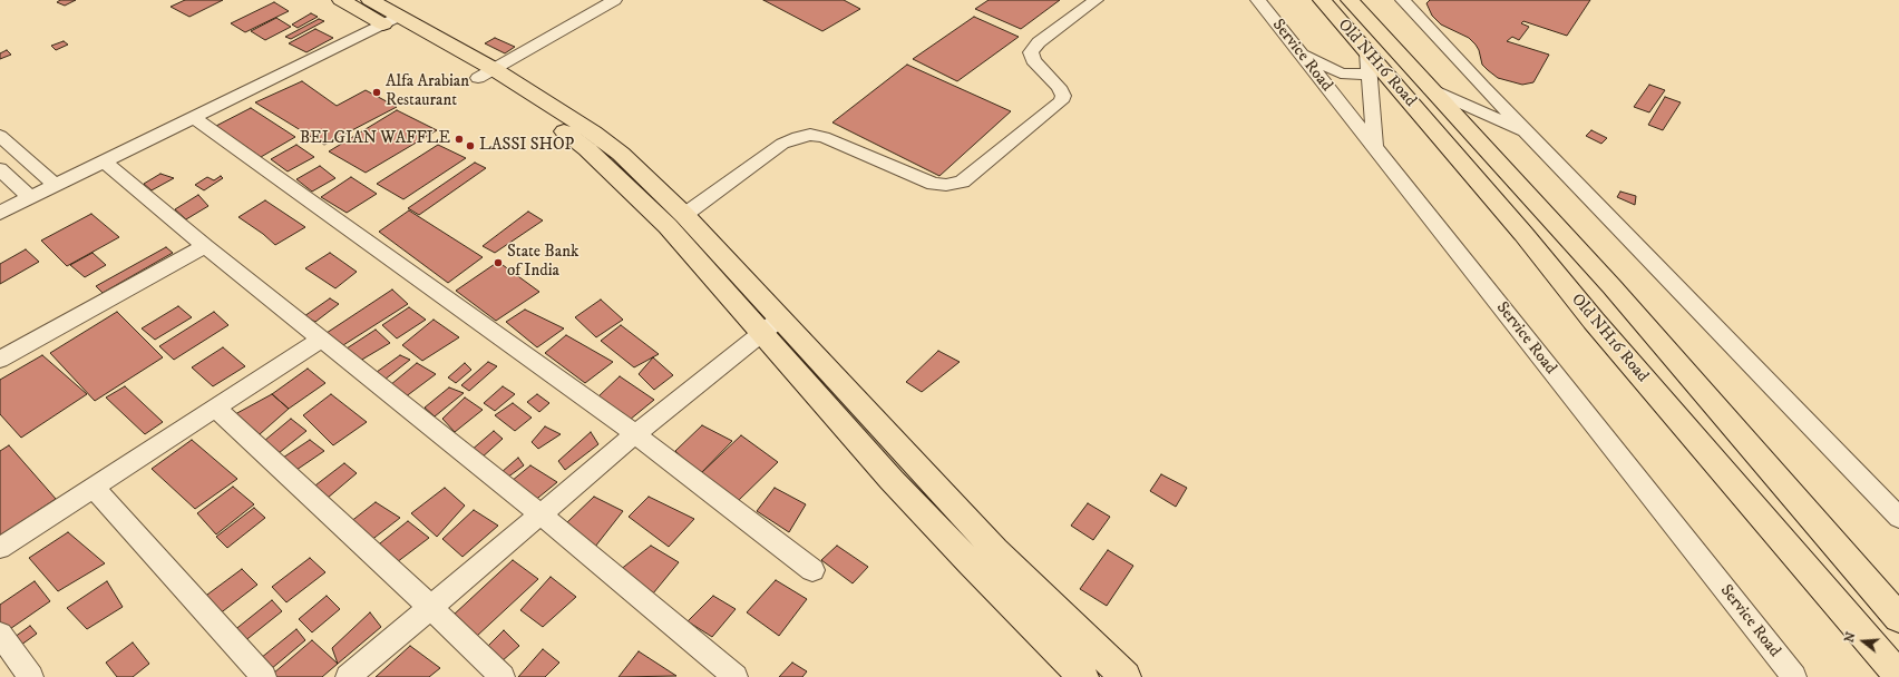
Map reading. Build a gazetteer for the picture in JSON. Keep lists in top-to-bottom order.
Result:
{
  "streets": {
    "main road": ["Old NH16 Road"],
    "street": ["Service Road"]
  },
  "places": [
    "Alfa Arabian Restaurant",
    "BELGIAN WAFFLE",
    "LASSI SHOP",
    "State Bank of India"
  ],
  "north": "left"
}
